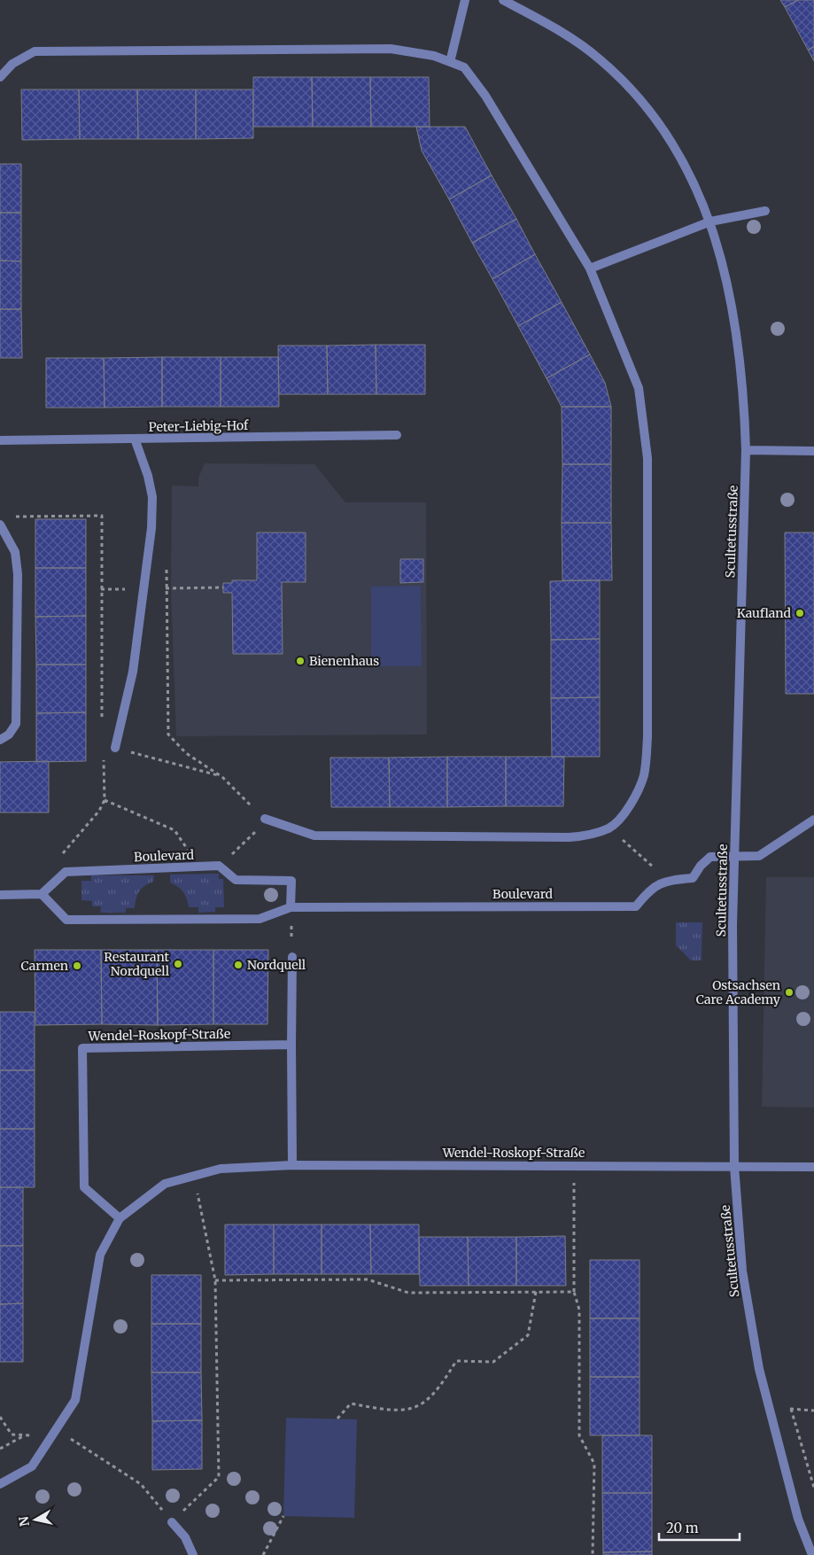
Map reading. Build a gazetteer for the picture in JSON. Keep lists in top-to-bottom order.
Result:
{
  "streets": {
    "street": [
      "Peter-Liebig-Hof",
      "Scultetusstraße",
      "Boulevard",
      "Wendel-Roskopf-Straße"
    ]
  },
  "crossings": [
    ["Scultetusstraße", "Boulevard"],
    ["Scultetusstraße", "Wendel-Roskopf-Straße"]
  ],
  "places": [
    "Kaufland",
    "Bienenhaus",
    "Restaurant Nordquell",
    "Nordquell",
    "Carmen",
    "Ostsachsen Care Academy"
  ],
  "scale_bar": "20 m",
  "north": "left"
}
